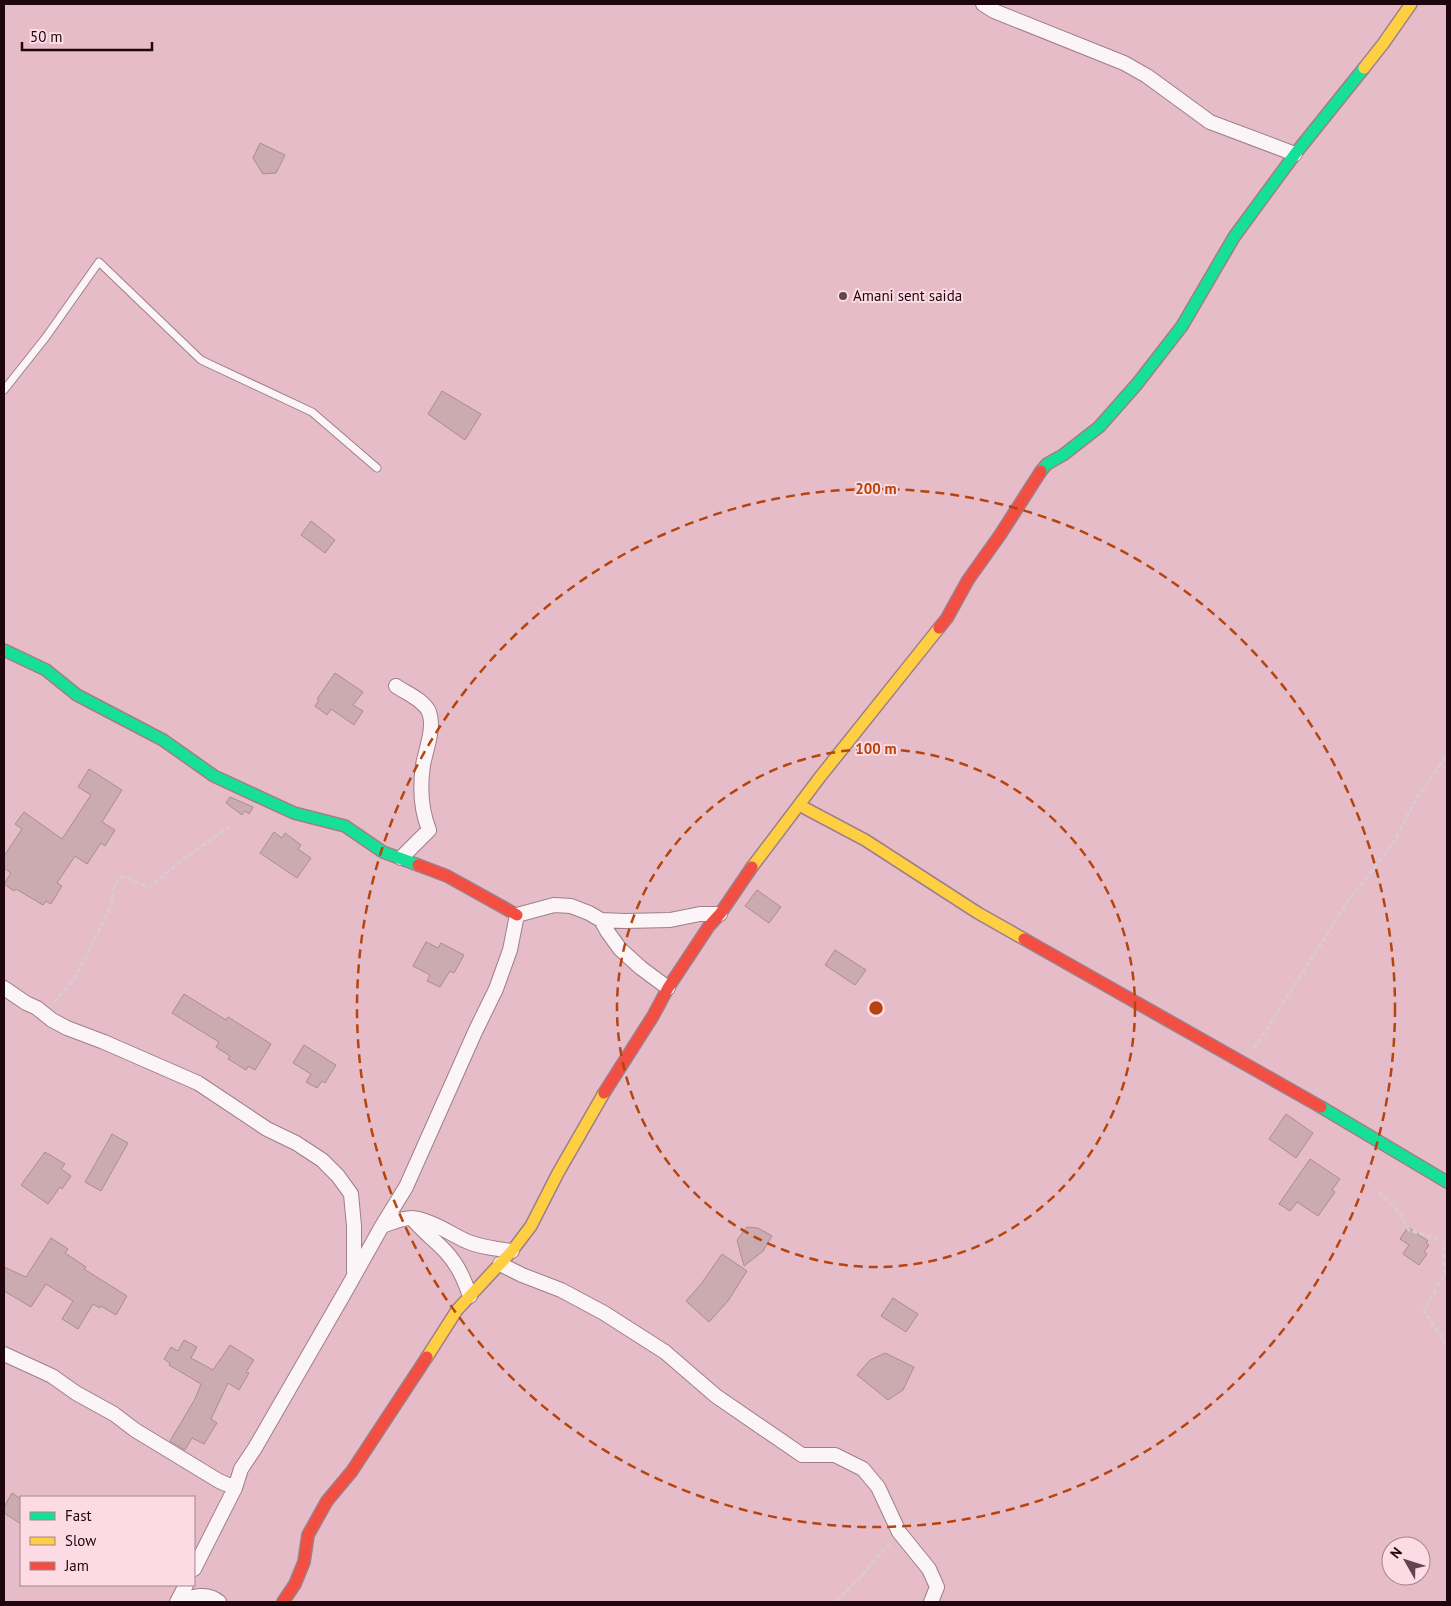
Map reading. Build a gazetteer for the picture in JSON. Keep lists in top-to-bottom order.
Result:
{
  "places": ["Amani sent saida"],
  "legend": ["Fast", "Slow", "Jam"],
  "scale_bar": "50 m",
  "north": "top left",
  "rings": ["200 m", "100 m"]
}
